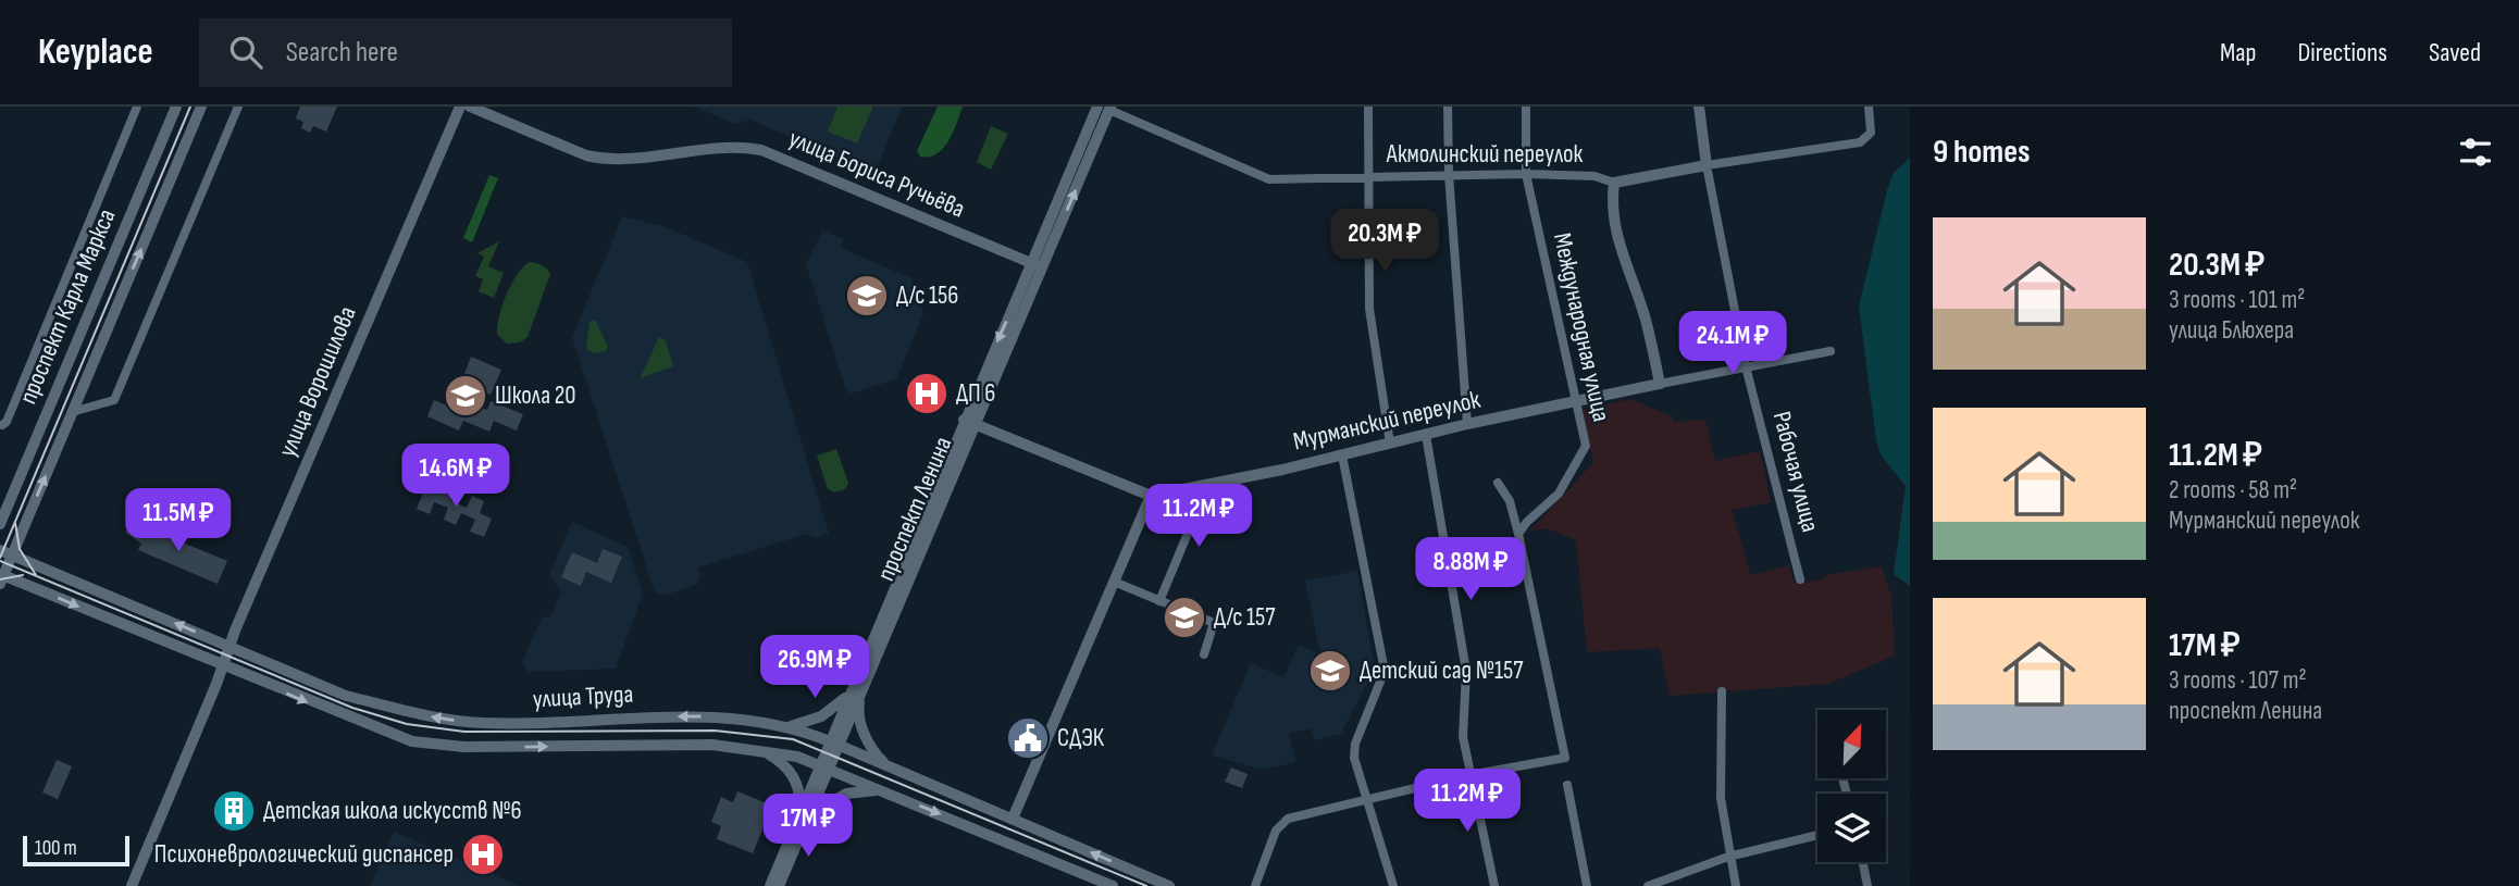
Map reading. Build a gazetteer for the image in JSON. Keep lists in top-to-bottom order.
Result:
{
  "streets": {
    "main road": [
      "Акмолинский переулок",
      "улица Бориса Ручьёва",
      "проспект Карла Маркса",
      "улица Ворошилова",
      "Мурманский переулок",
      "Рабочая улица",
      "проспект Ленина",
      "улица Труда"
    ],
    "street": ["Международная улица"]
  },
  "crossings": [
    ["Акмолинский переулок", "Международная улица"],
    ["Акмолинский переулок", "Рабочая улица"],
    ["Акмолинский переулок", "проспект Ленина"],
    ["улица Бориса Ручьёва", "проспект Ленина"],
    ["проспект Карла Маркса", "улица Труда"],
    ["Международная улица", "Мурманский переулок"],
    ["улица Ворошилова", "улица Труда"],
    ["Мурманский переулок", "Рабочая улица"],
    ["проспект Ленина", "улица Труда"]
  ],
  "places": {
    "school or university": [
      "Д/с 156",
      "Школа 20",
      "Д/с 157",
      "Детский сад №157"
    ],
    "hospital": ["ДП 6", "Психоневрологический диспансер"],
    "public building": ["СДЭК"],
    "building": ["Детская школа искусств №6"]
  },
  "scale_bar": "100 m",
  "north": "top right",
  "page": {
    "header": "Keyplace",
    "search": "Search here",
    "nav": ["Map", "Directions", "Saved"],
    "heading": "9 homes",
    "list": [
      {
        "name": "20.3M ₽",
        "note": "3 rooms · 101 m² · улица Блюхера"
      },
      {
        "name": "11.2M ₽",
        "note": "2 rooms · 58 m² · Мурманский переулок"
      },
      {
        "name": "17M ₽",
        "note": "3 rooms · 107 m² · проспект Ленина"
      }
    ],
    "price": [
      "20.3M ₽",
      "24.1M ₽",
      "14.6M ₽",
      "11.2M ₽",
      "11.5M ₽",
      "8.88M ₽",
      "26.9M ₽",
      "11.2M ₽",
      "17M ₽"
    ],
    "scale": "100 m"
  }
}
